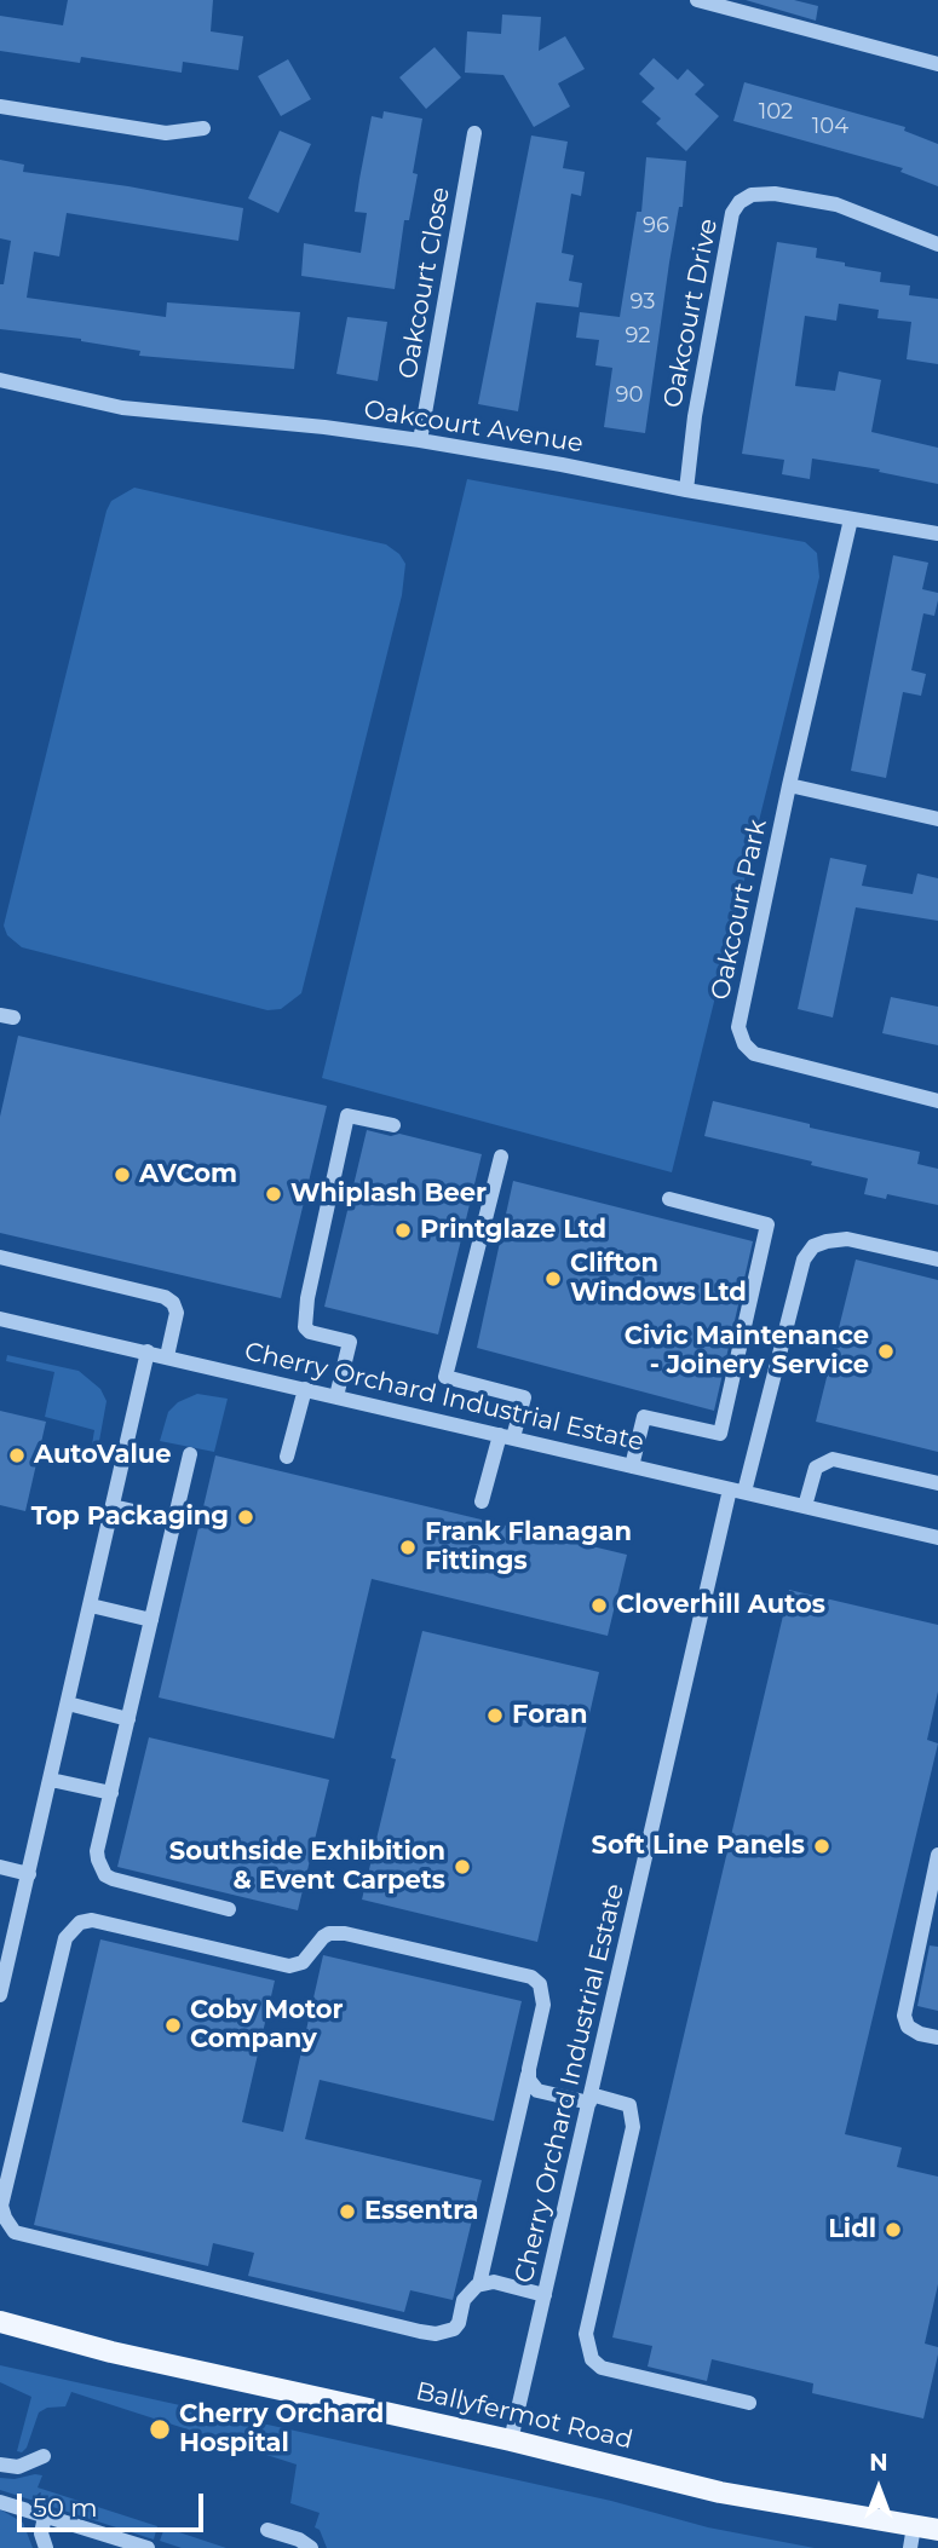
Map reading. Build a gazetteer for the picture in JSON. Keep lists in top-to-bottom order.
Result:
{
  "streets": {
    "main road": ["Ballyfermot Road"],
    "street": [
      "Oakcourt Close",
      "Oakcourt Drive",
      "Oakcourt Avenue",
      "Oakcourt Park",
      "Cherry Orchard Industrial Estate"
    ]
  },
  "crossings": [
    ["Oakcourt Close", "Oakcourt Avenue"],
    ["Oakcourt Drive", "Oakcourt Avenue"],
    ["Oakcourt Avenue", "Oakcourt Park"],
    ["Cherry Orchard Industrial Estate", "Ballyfermot Road"]
  ],
  "places": [
    "AVCom",
    "Whiplash Beer",
    "Printglaze Ltd",
    "Clifton Windows Ltd",
    "Civic Maintenance - Joinery Service",
    "AutoValue",
    "Top Packaging",
    "Frank Flanagan Fittings",
    "Cloverhill Autos",
    "Foran",
    "Soft Line Panels",
    "Southside Exhibition & Event Carpets",
    "Coby Motor Company",
    "Essentra",
    "Lidl",
    "Cherry Orchard Hospital"
  ],
  "house_numbers": [
    "102",
    "104",
    "96",
    "93",
    "92",
    "90"
  ],
  "scale_bar": "50 m",
  "north": "top"
}
